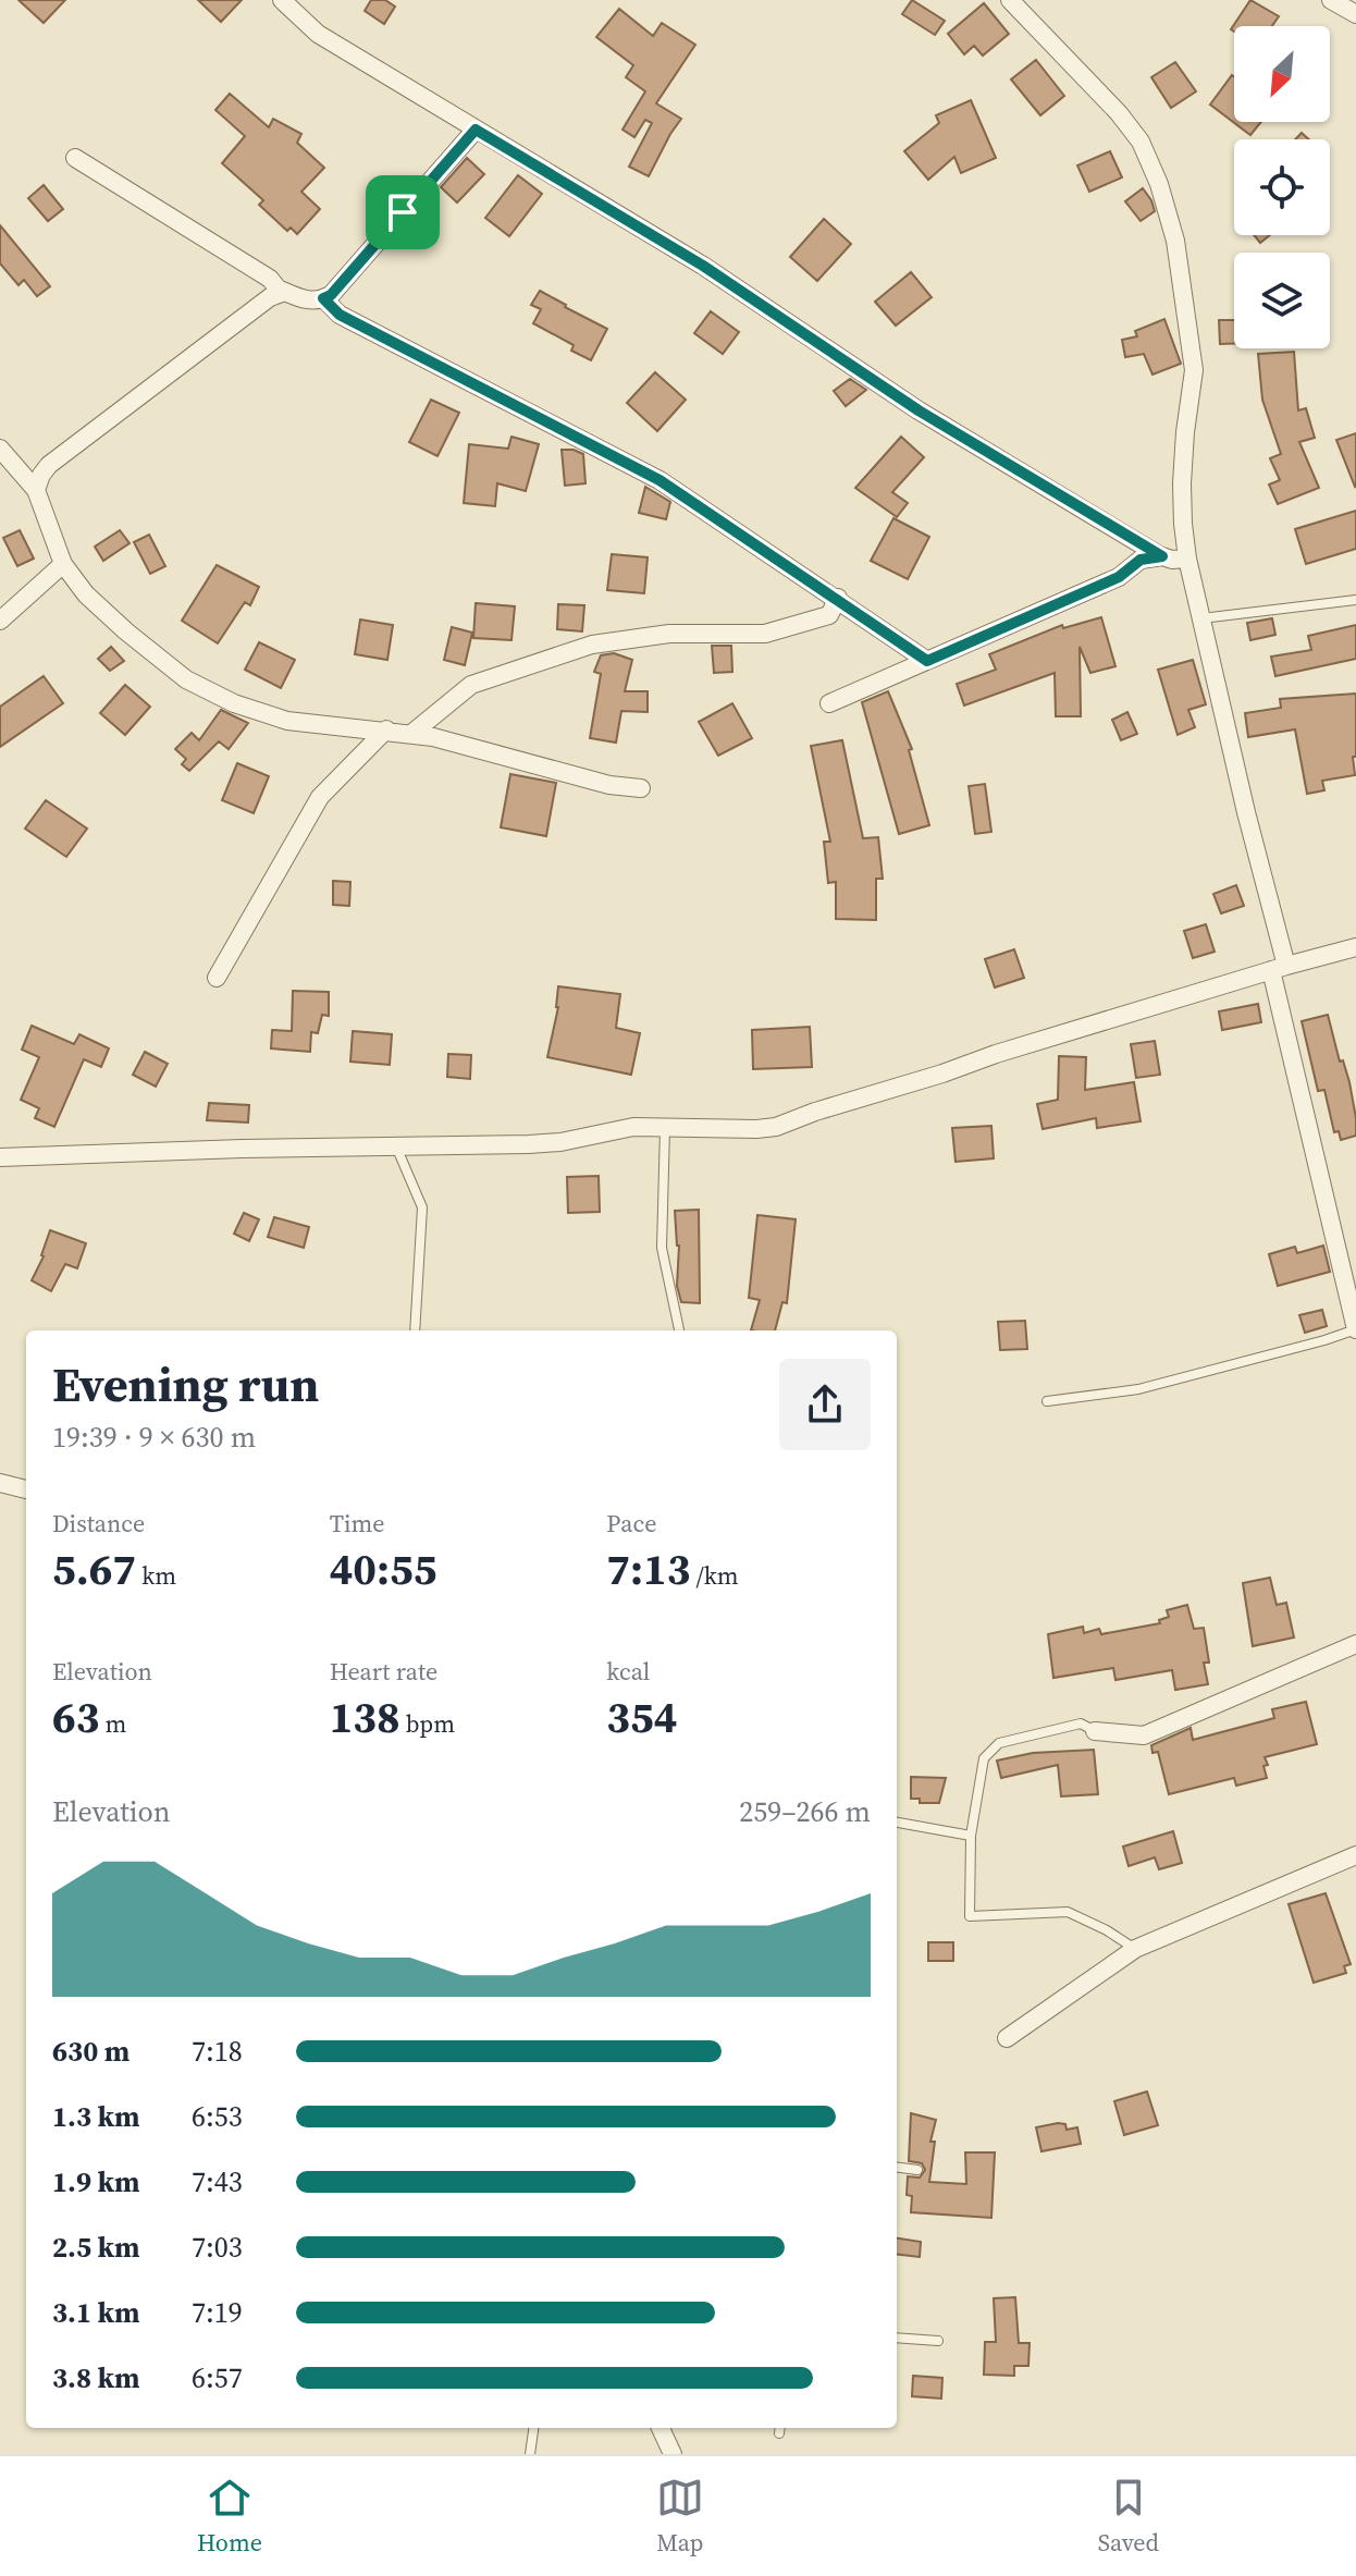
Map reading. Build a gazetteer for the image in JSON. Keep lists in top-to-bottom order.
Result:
{
  "north": "bottom left",
  "page": {
    "heading": ["Evening run", "19:39 · 9 × 630 m"],
    "stats": [
      ["Distance", "5.67 km"],
      ["Time", "40:55"],
      ["Pace", "7:13 /km"],
      ["Elevation", "63 m"],
      ["Heart rate", "138 bpm"],
      ["kcal", "354"]
    ],
    "chart": ["Elevation", "259–266 m"],
    "list": [
      {
        "name": "630 m",
        "note": "7:18"
      },
      {
        "name": "1.3 km",
        "note": "6:53"
      },
      {
        "name": "1.9 km",
        "note": "7:43"
      },
      {
        "name": "2.5 km",
        "note": "7:03"
      },
      {
        "name": "3.1 km",
        "note": "7:19"
      },
      {
        "name": "3.8 km",
        "note": "6:57"
      }
    ],
    "tabs": ["Home", "Map", "Saved"]
  }
}
